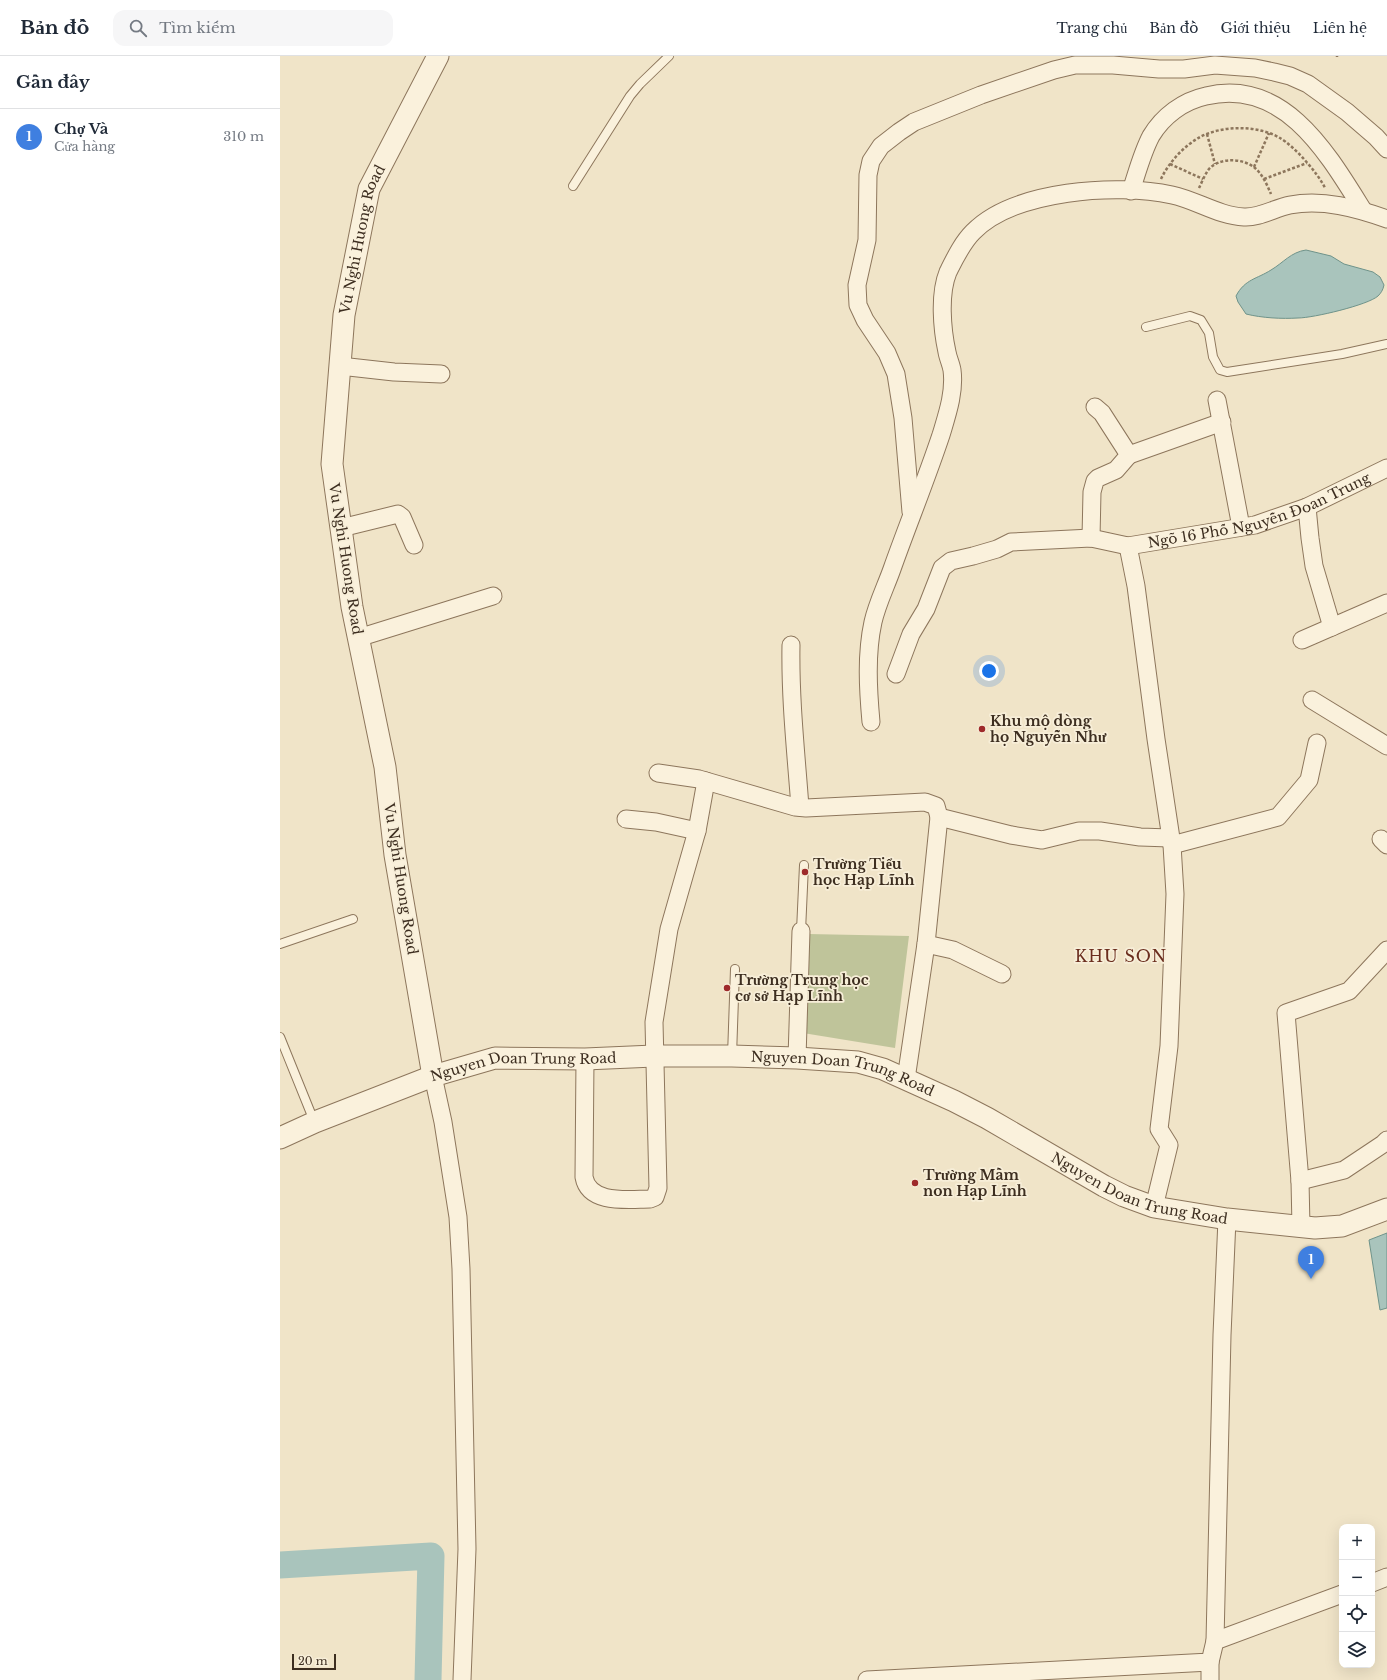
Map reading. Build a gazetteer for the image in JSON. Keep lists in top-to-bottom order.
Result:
{
  "streets": {
    "street": ["Vu Nghi Huong Road", "Ngõ 16 Phố Nguyễn Đoan Trung", "Nguyen Doan Trung Road"]
  },
  "crossings": [
    ["Vu Nghi Huong Road", "Nguyen Doan Trung Road"]
  ],
  "districts": ["KHU SON"],
  "places": [
    "Khu mộ dòng họ Nguyễn Như",
    "Trường Tiểu học Hạp Lĩnh",
    "Trường Trung học cơ sở Hạp Lĩnh",
    "Trường Mầm non Hạp Lĩnh"
  ],
  "scale_bar": "20 m",
  "page": {
    "header": "Bản đồ",
    "search": "Tìm kiếm",
    "nav": [
      "Trang chủ",
      "Bản đồ",
      "Giới thiệu",
      "Liên hệ"
    ],
    "heading": "Gần đây",
    "list": [
      {
        "mark": "1",
        "name": "Chợ Và",
        "note": "Cửa hàng",
        "value": "310 m"
      }
    ],
    "pins": "1",
    "map_buttons": ["+", "−"],
    "scale": "20 m"
  }
}
